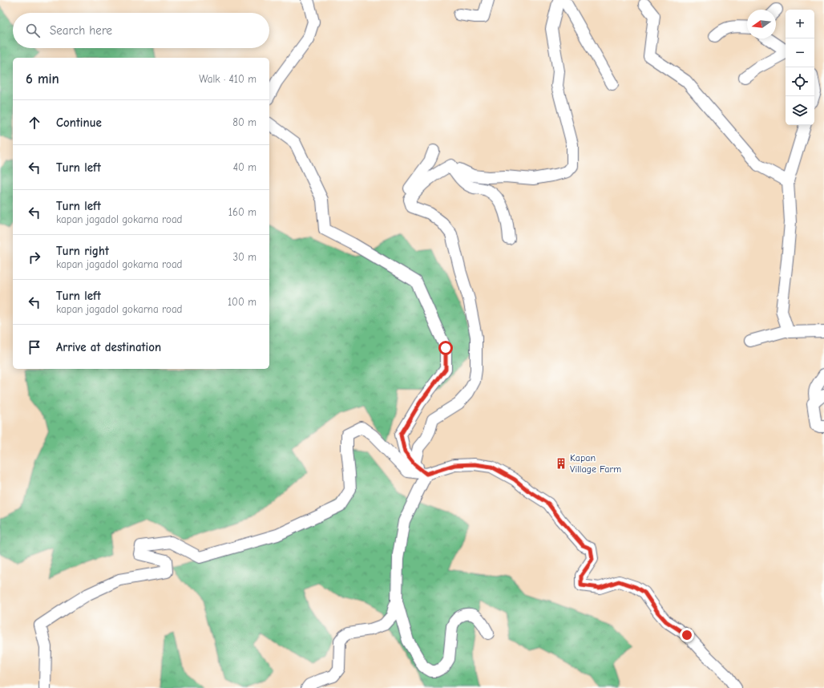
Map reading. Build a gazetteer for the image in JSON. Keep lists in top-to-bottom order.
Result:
{
  "places": {
    "building": ["Kapan Village Farm"]
  },
  "north": "left",
  "page": {
    "map_buttons": ["+", "−"],
    "search": "Search here",
    "heading": ["6 min", "Walk · 410 m"],
    "list": [
      ["Continue", "80 m"],
      ["Turn left", "40 m"],
      ["Turn left", "kapan jagadol gokarna road", "160 m"],
      ["Turn right", "kapan jagadol gokarna road", "30 m"],
      ["Turn left", "kapan jagadol gokarna road", "100 m"],
      "Arrive at destination"
    ]
  }
}
